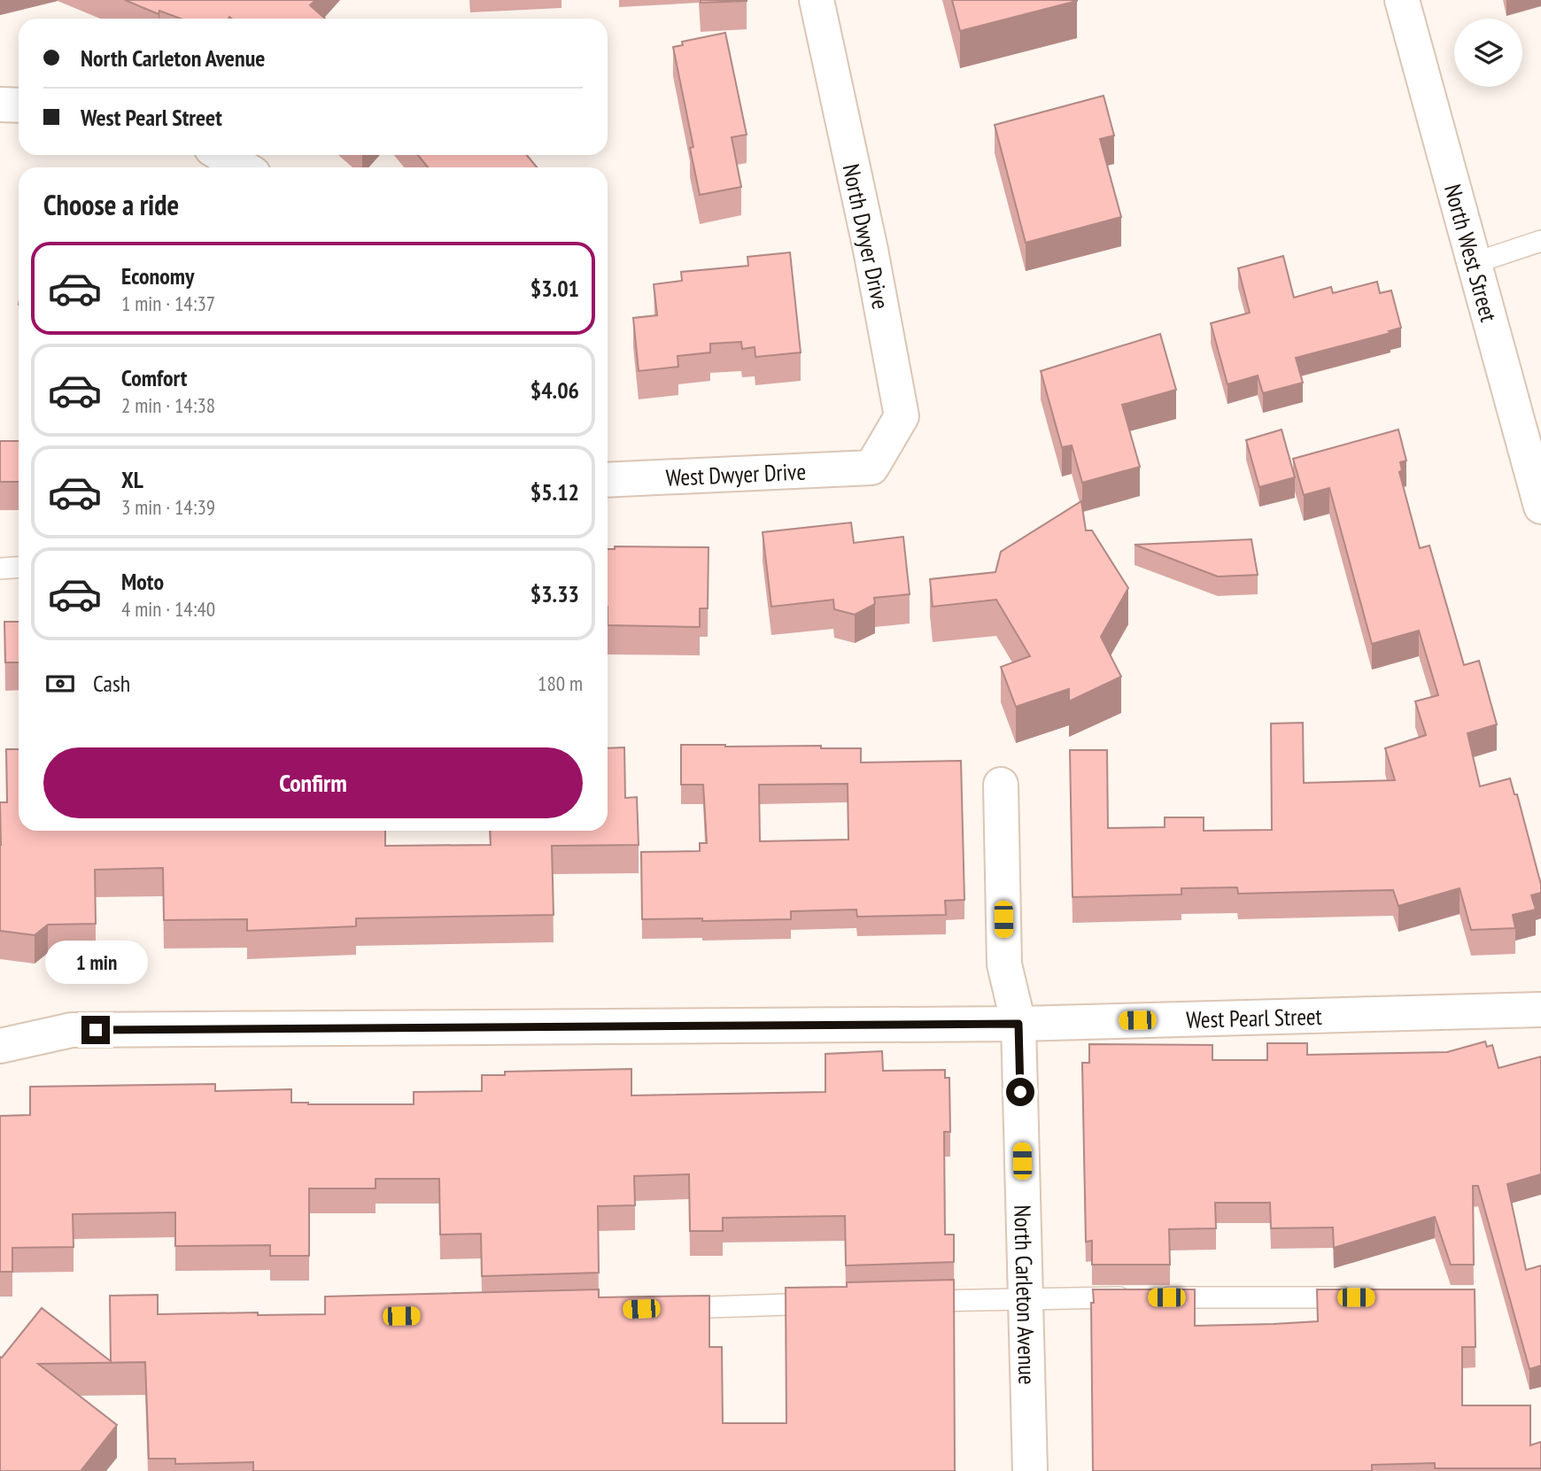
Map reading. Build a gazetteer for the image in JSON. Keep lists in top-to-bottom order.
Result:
{
  "streets": {
    "street": [
      "North Dwyer Drive",
      "North West Street",
      "West Dwyer Drive",
      "West Pearl Street",
      "North Carleton Avenue"
    ]
  },
  "crossings": [
    ["North Dwyer Drive", "West Dwyer Drive"],
    ["West Pearl Street", "North Carleton Avenue"]
  ],
  "page": {
    "banner": ["North Carleton Avenue", "West Pearl Street"],
    "heading": "Choose a ride",
    "list": [
      {
        "name": "Economy",
        "note": "1 min · 14:37",
        "value": "$3.01"
      },
      {
        "name": "Comfort",
        "note": "2 min · 14:38",
        "value": "$4.06"
      },
      {
        "name": "XL",
        "note": "3 min · 14:39",
        "value": "$5.12"
      },
      {
        "name": "Moto",
        "note": "4 min · 14:40",
        "value": "$3.33"
      }
    ],
    "pay": ["Cash", "180 m"],
    "buttons": "Confirm",
    "bubble": "1 min"
  }
}
